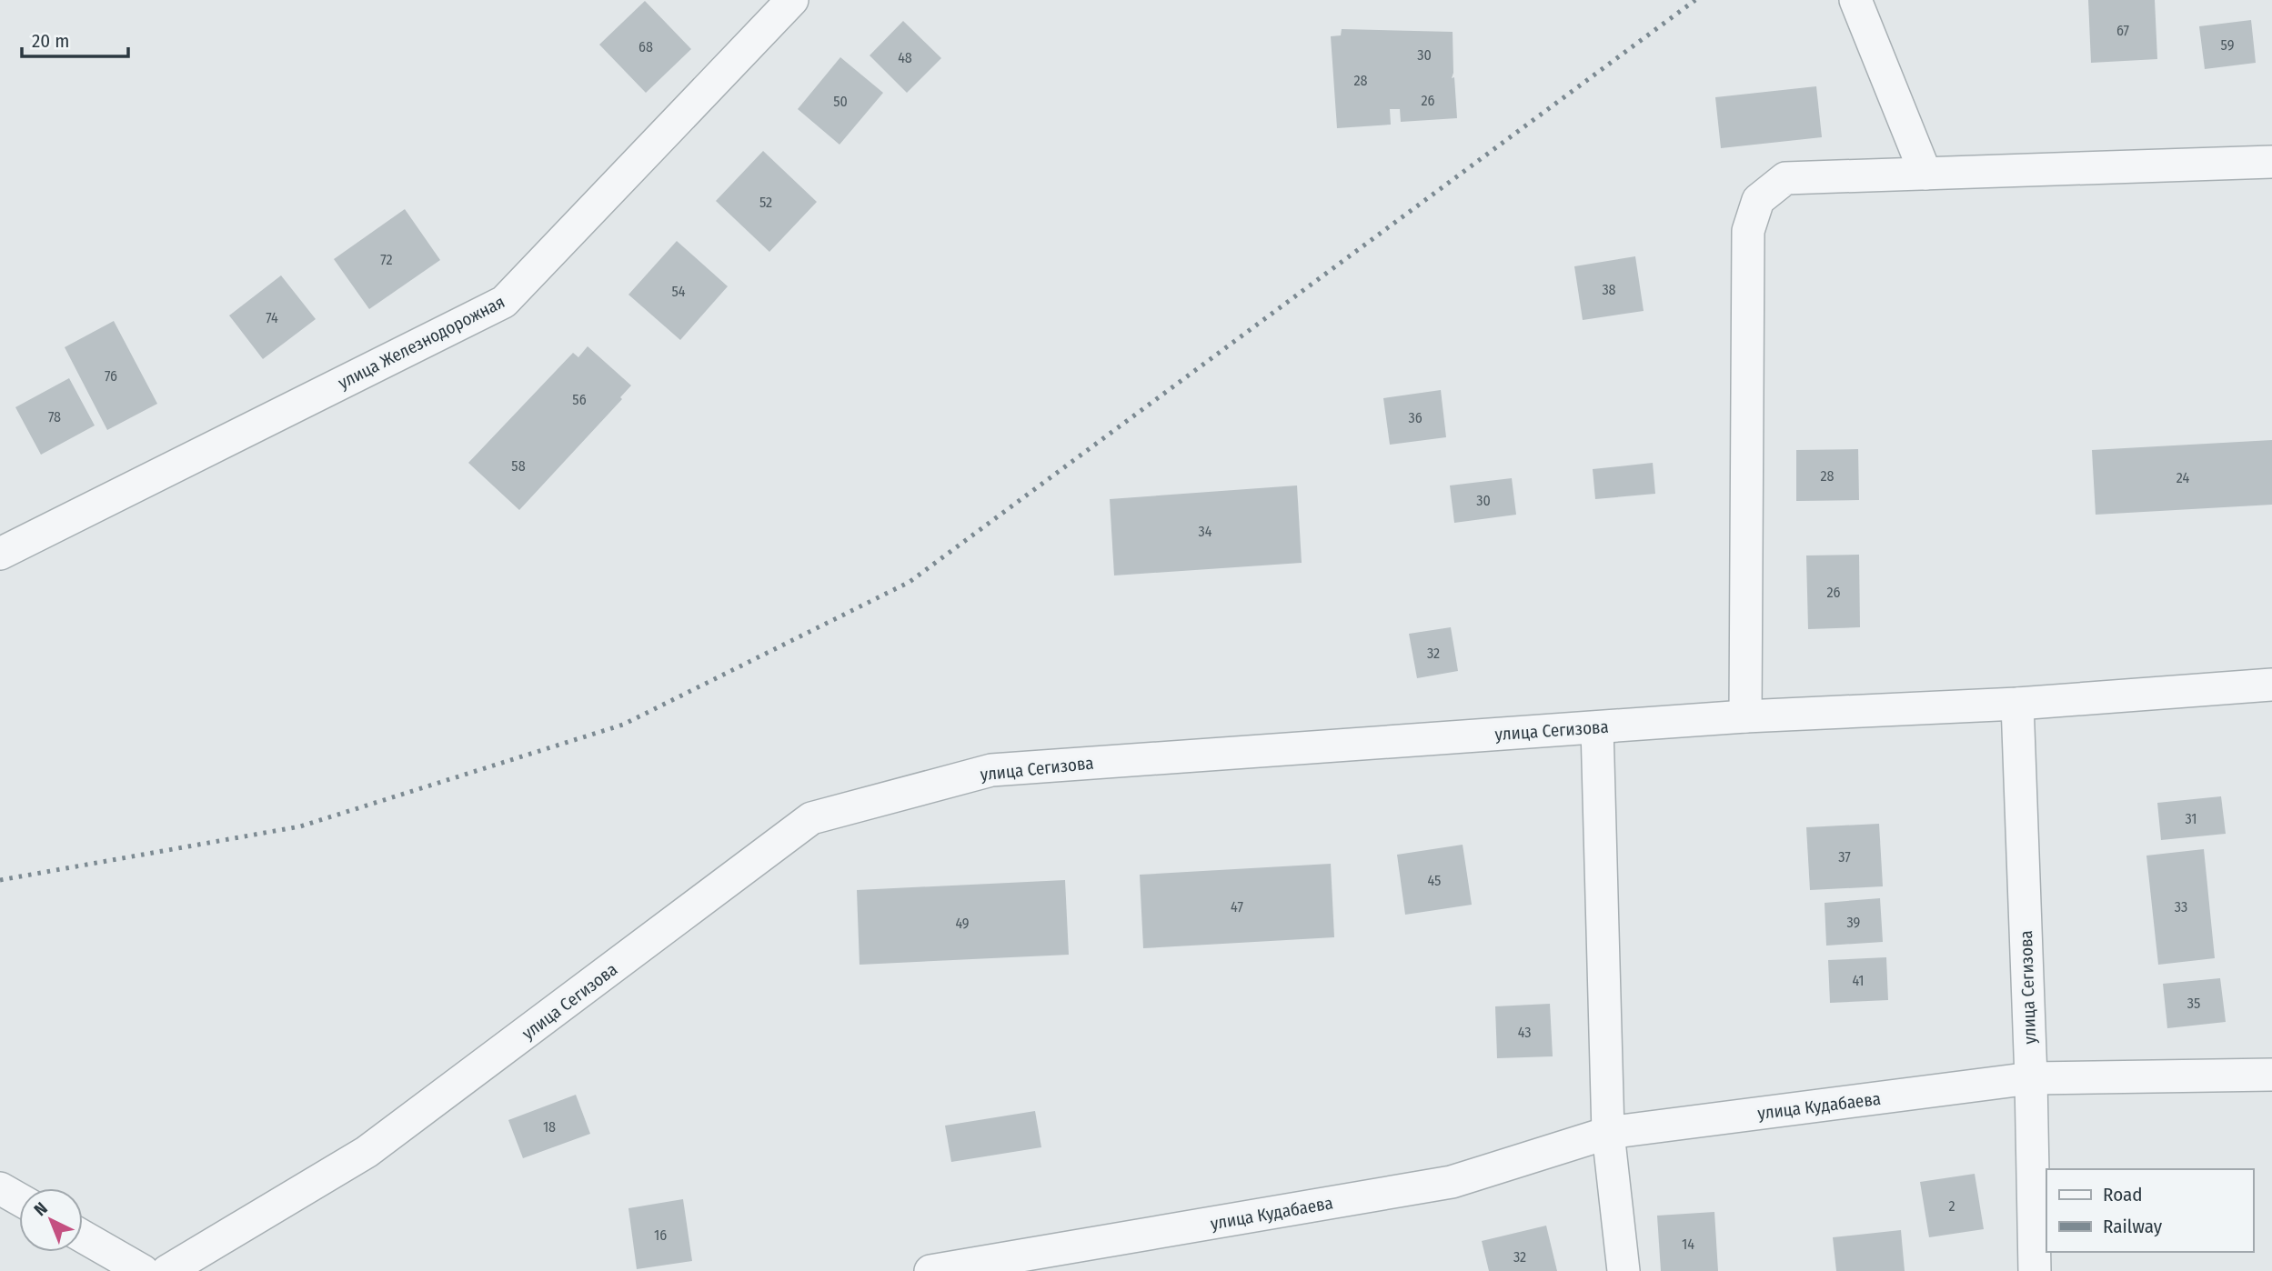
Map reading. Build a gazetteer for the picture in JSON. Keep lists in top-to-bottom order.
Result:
{
  "streets": {
    "street": ["улица Железнодорожная", "улица Сегизова", "улица Кудабаева"]
  },
  "crossings": [
    ["улица Сегизова", "улица Кудабаева"]
  ],
  "house_numbers": [
    "67",
    "59",
    "68",
    "30",
    "48",
    "28",
    "26",
    "50",
    "52",
    "72",
    "38",
    "54",
    "74",
    "76",
    "56",
    "78",
    "36",
    "58",
    "28",
    "24",
    "30",
    "34",
    "26",
    "32",
    "31",
    "37",
    "45",
    "47",
    "33",
    "39",
    "49",
    "41",
    "35",
    "43",
    "18",
    "2",
    "16",
    "14",
    "32"
  ],
  "legend": ["Road", "Railway"],
  "scale_bar": "20 m",
  "north": "top left"
}
